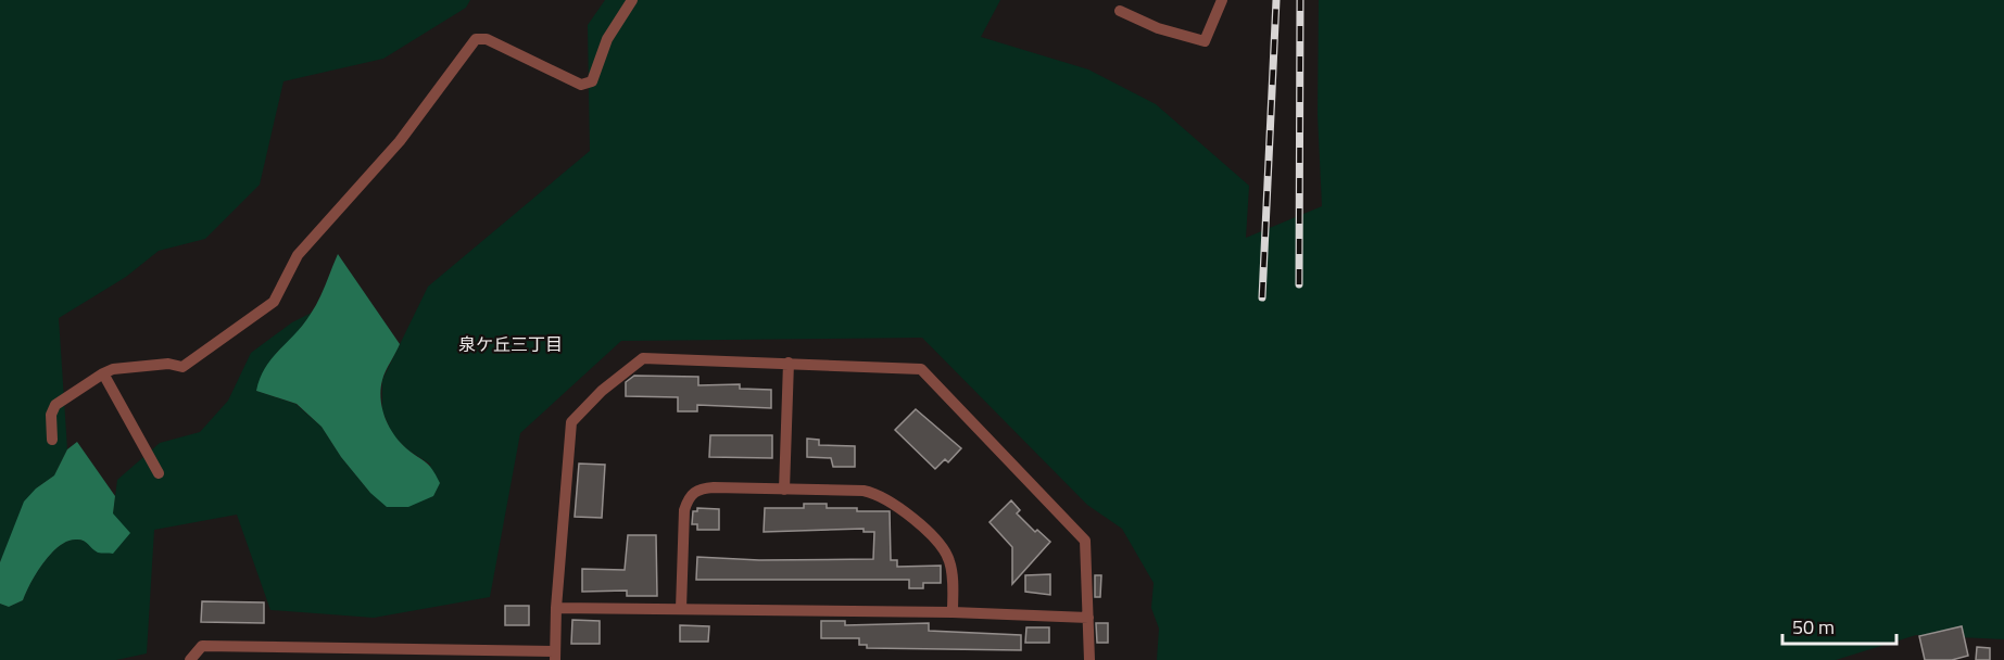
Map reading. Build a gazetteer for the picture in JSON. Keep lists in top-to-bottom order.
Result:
{
  "districts": ["泉ケ丘三丁目"],
  "scale_bar": "50 m"
}
